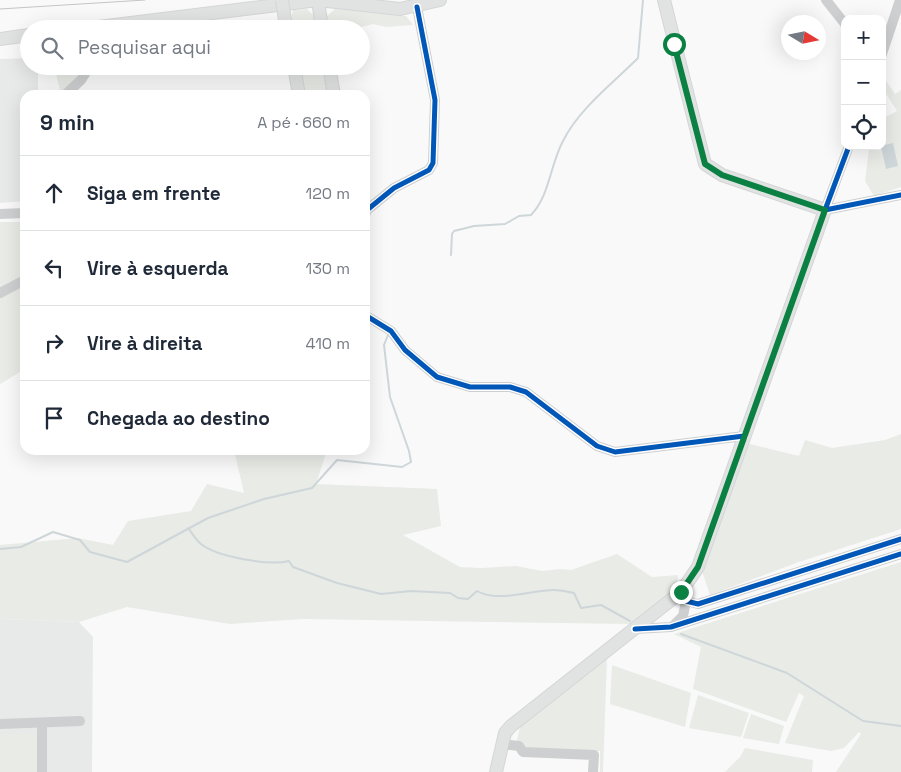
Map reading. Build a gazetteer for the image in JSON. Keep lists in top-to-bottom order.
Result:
{
  "north": "right",
  "page": {
    "map_buttons": ["+", "−"],
    "search": "Pesquisar aqui",
    "heading": ["9 min", "A pé · 660 m"],
    "list": [
      ["Siga em frente", "120 m"],
      ["Vire à esquerda", "130 m"],
      ["Vire à direita", "410 m"],
      "Chegada ao destino"
    ]
  }
}
